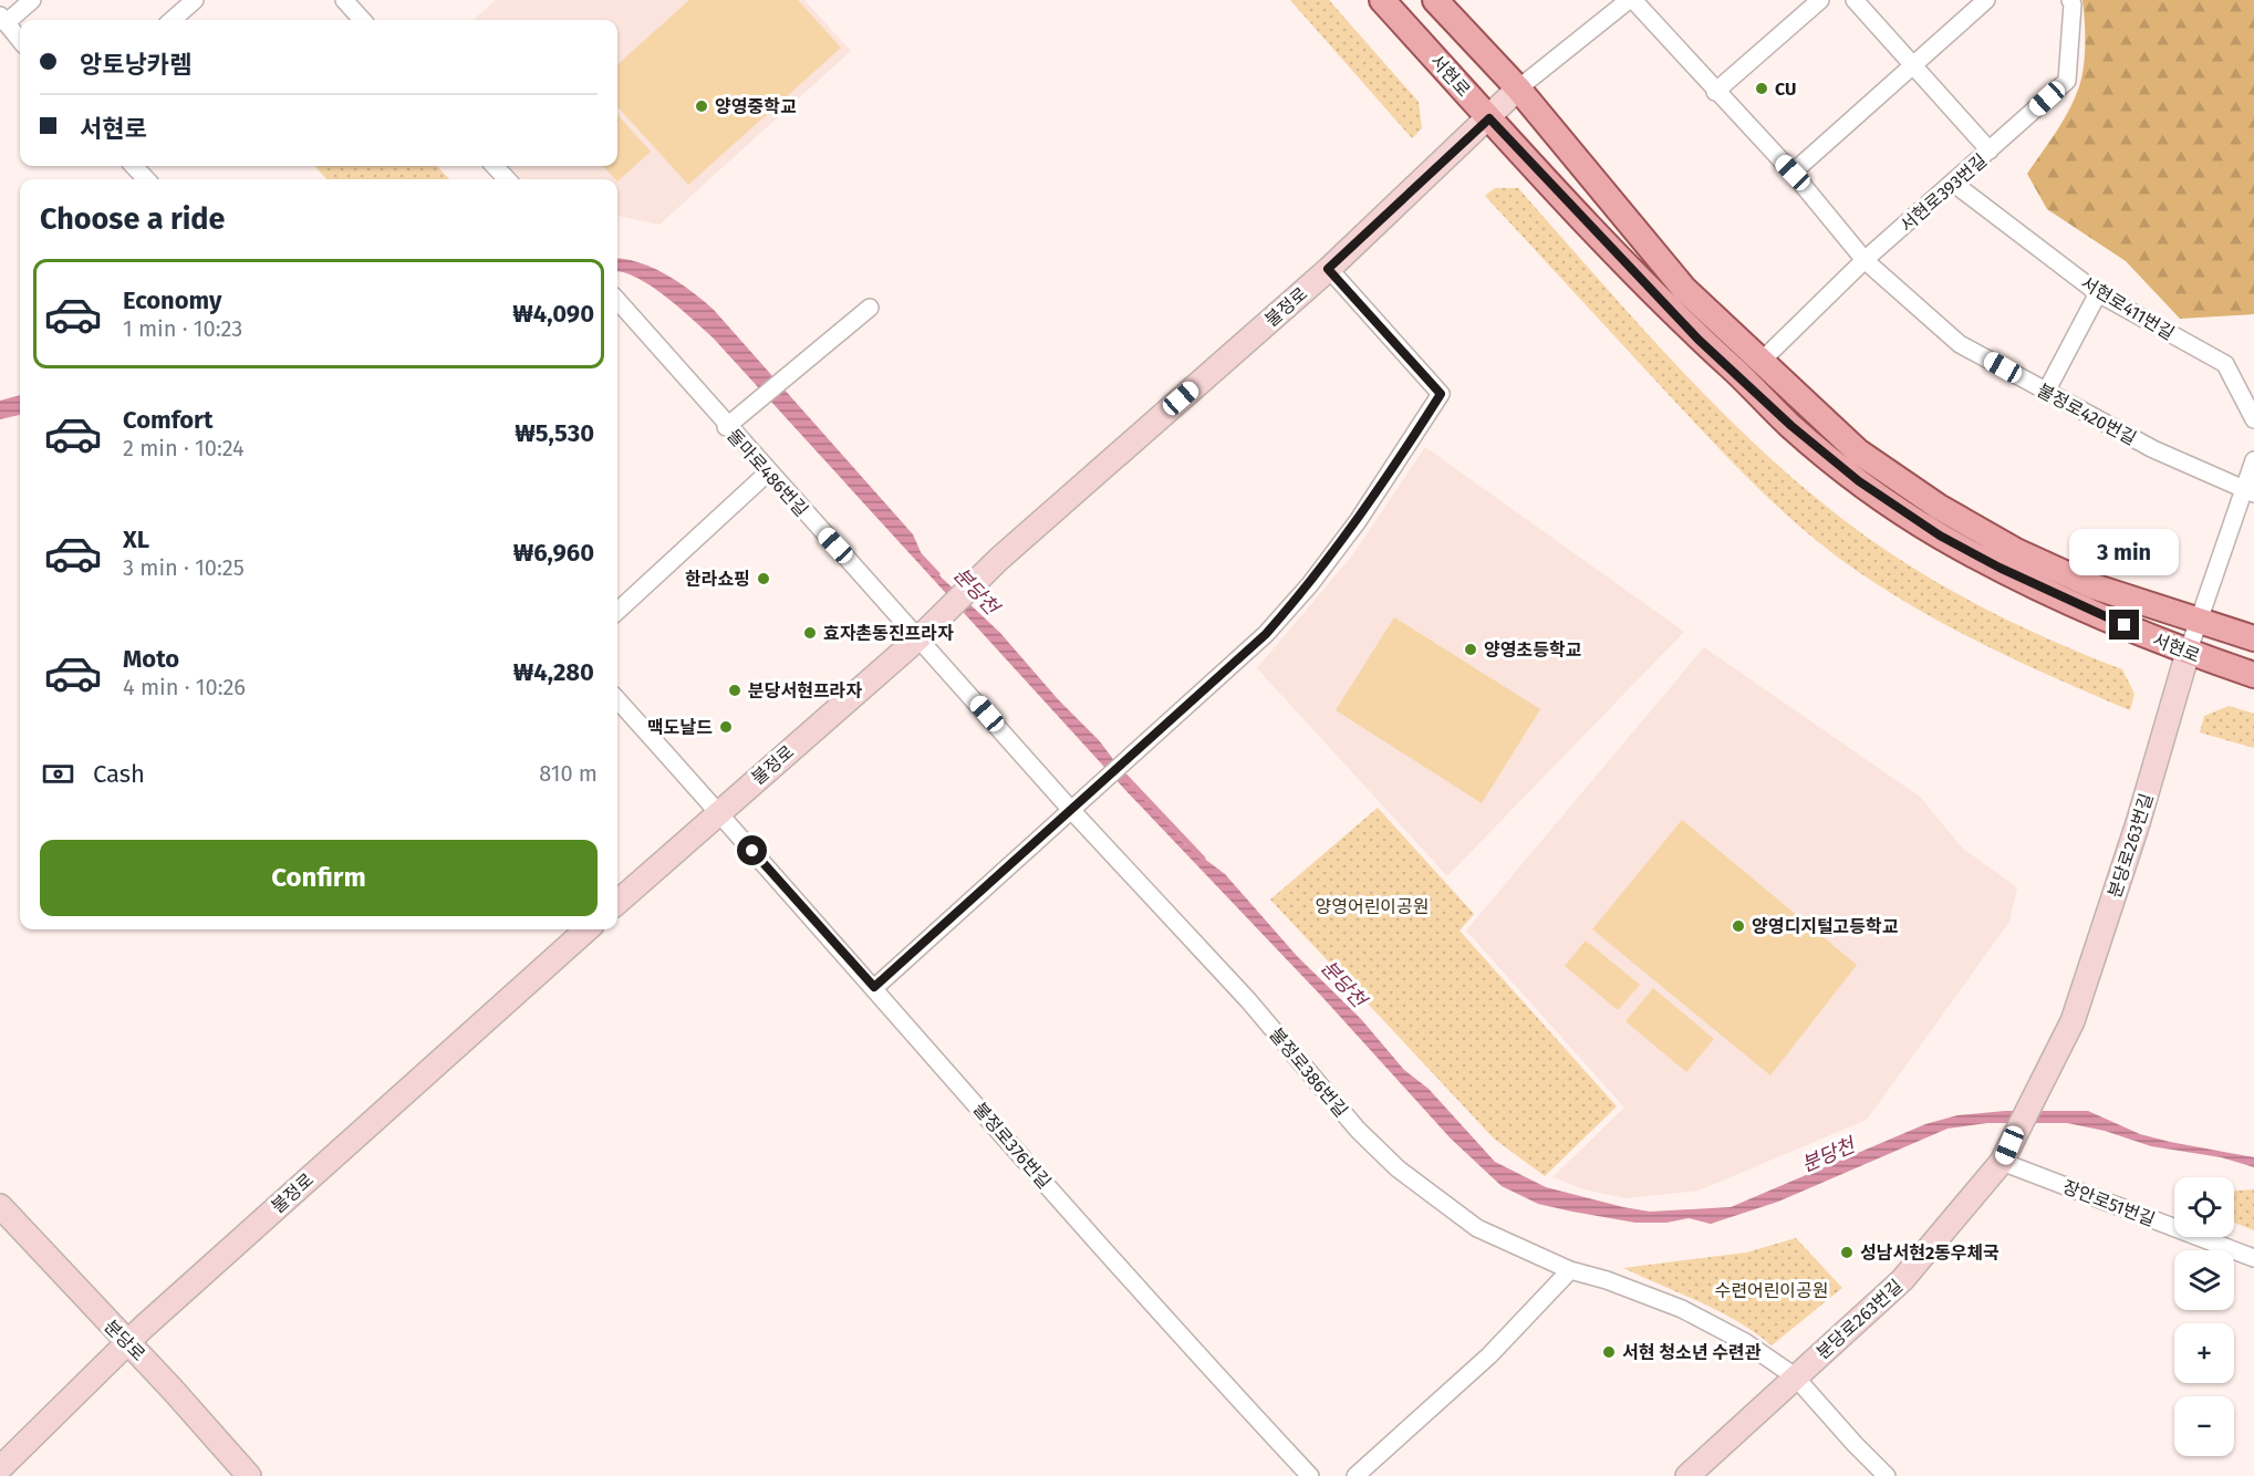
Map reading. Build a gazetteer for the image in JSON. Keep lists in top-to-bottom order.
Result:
{
  "streets": {
    "main road": [
      "서현로",
      "불정로",
      "분당로263번길",
      "분당로"
    ],
    "street": [
      "서현로393번길",
      "서현로411번길",
      "불정로420번길",
      "돌마로486번길",
      "불정로386번길",
      "불정로376번길",
      "장안로51번길"
    ]
  },
  "crossings": [
    ["서현로", "서현로393번길"],
    ["서현로", "불정로"],
    ["서현로", "분당로263번길"],
    ["서현로393번길", "서현로411번길"],
    ["서현로393번길", "불정로420번길"],
    ["불정로", "불정로420번길"],
    ["불정로", "돌마로486번길"],
    ["불정로", "불정로386번길"],
    ["불정로", "불정로376번길"],
    ["불정로", "분당로"],
    ["돌마로486번길", "불정로386번길"],
    ["분당로263번길", "불정로386번길"],
    ["분당로263번길", "장안로51번길"]
  ],
  "water": ["분당천"],
  "parks": ["양영어린이공원", "수련어린이공원"],
  "places": [
    "CU",
    "양영중학교",
    "한라쇼핑",
    "효자촌동진프라자",
    "양영초등학교",
    "분당서현프라자",
    "맥도날드",
    "양영디지털고등학교",
    "성남서현2동우체국",
    "서현 청소년 수련관"
  ],
  "page": {
    "banner": ["앙토낭카렘", "서현로"],
    "heading": "Choose a ride",
    "list": [
      {
        "name": "Economy",
        "note": "1 min · 10:23",
        "value": "₩4,090"
      },
      {
        "name": "Comfort",
        "note": "2 min · 10:24",
        "value": "₩5,530"
      },
      {
        "name": "XL",
        "note": "3 min · 10:25",
        "value": "₩6,960"
      },
      {
        "name": "Moto",
        "note": "4 min · 10:26",
        "value": "₩4,280"
      }
    ],
    "bubble": "3 min",
    "pay": ["Cash", "810 m"],
    "buttons": "Confirm",
    "map_buttons": ["+", "−"]
  }
}
